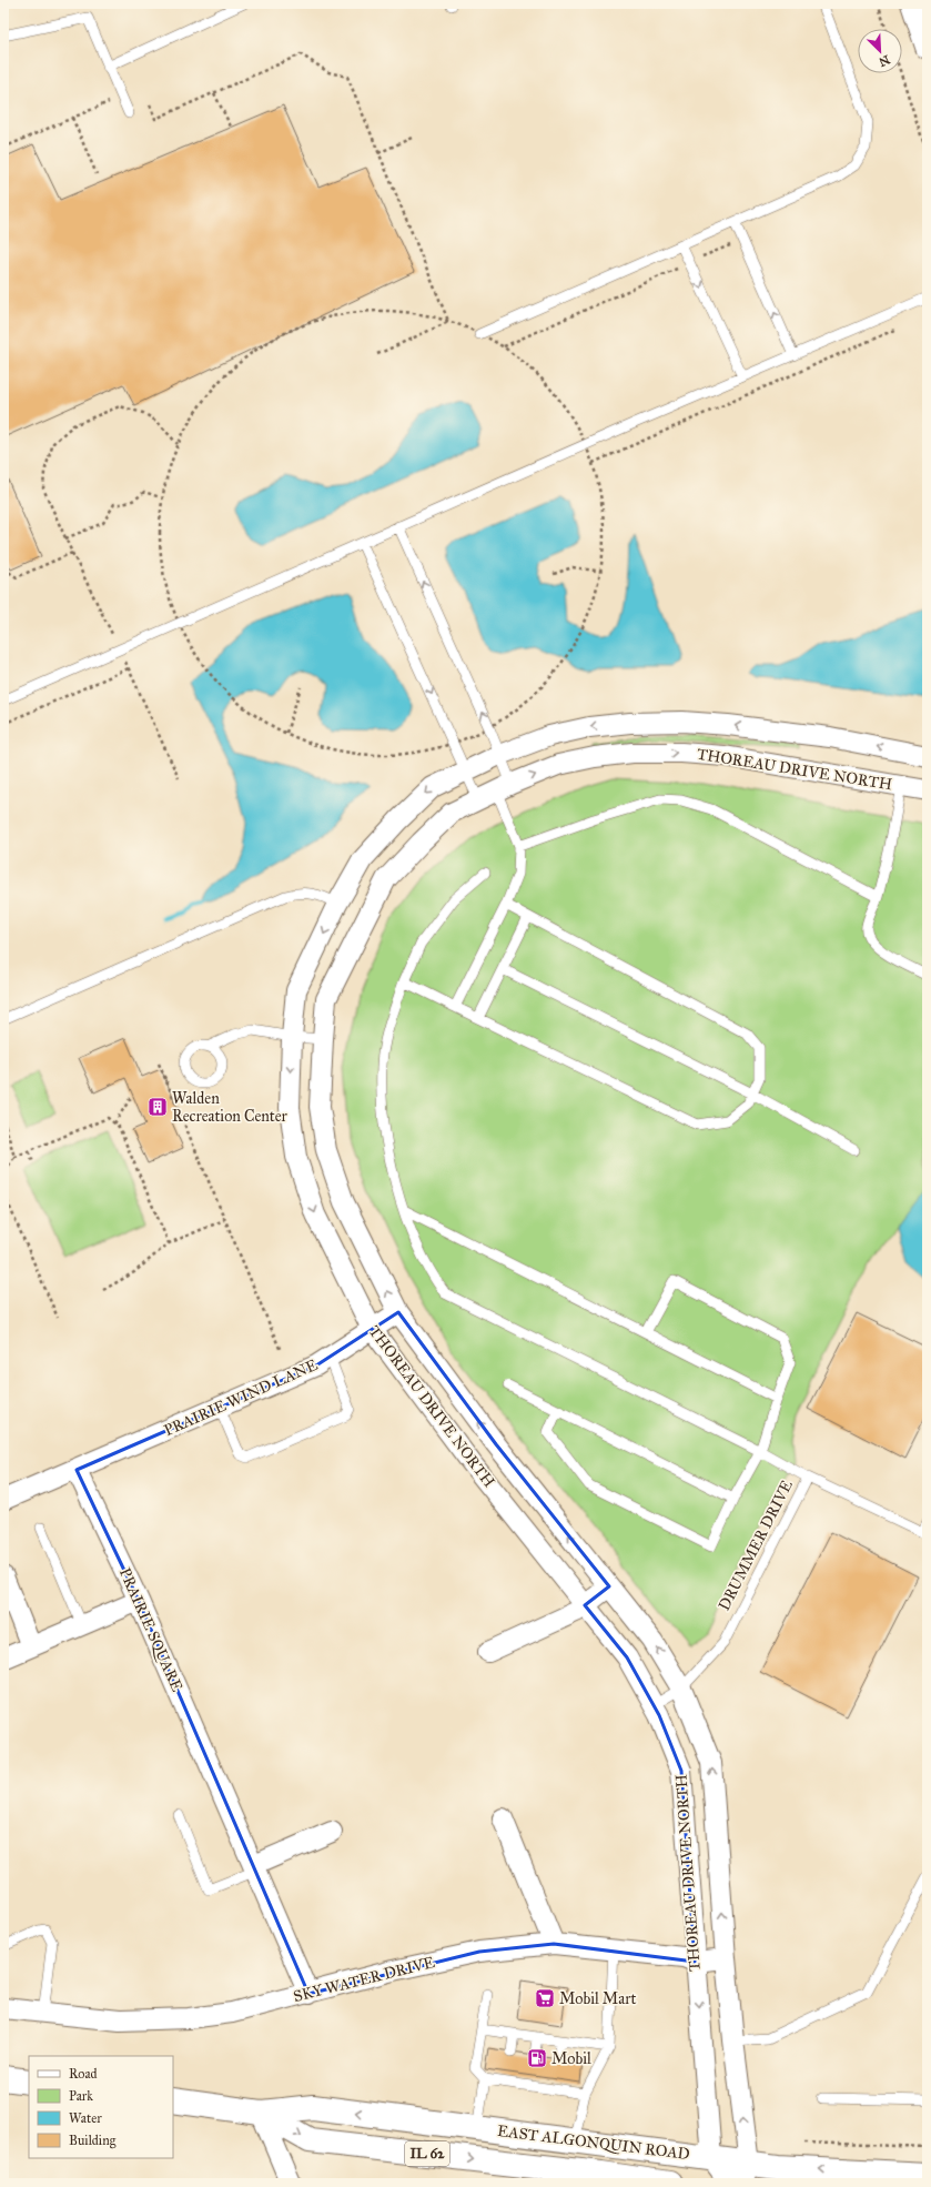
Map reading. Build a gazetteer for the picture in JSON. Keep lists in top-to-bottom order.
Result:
{
  "streets": {
    "main road": ["EAST ALGONQUIN ROAD", "IL 62"],
    "street": [
      "THOREAU DRIVE NORTH",
      "PRAIRIE WIND LANE",
      "PRAIRIE SQUARE",
      "SKY WATER DRIVE"
    ],
    "lane": ["DRUMMER DRIVE"]
  },
  "crossings": [
    ["THOREAU DRIVE NORTH", "PRAIRIE WIND LANE"],
    ["THOREAU DRIVE NORTH", "DRUMMER DRIVE"],
    ["THOREAU DRIVE NORTH", "SKY WATER DRIVE"],
    ["THOREAU DRIVE NORTH", "EAST ALGONQUIN ROAD"],
    ["PRAIRIE WIND LANE", "PRAIRIE SQUARE"]
  ],
  "places": {
    "building": ["Walden Recreation Center"],
    "supermarket": ["Mobil Mart"],
    "fuel station": ["Mobil"]
  },
  "legend": [
    "Road",
    "Park",
    "Water",
    "Building"
  ],
  "north": "bottom right"
}
